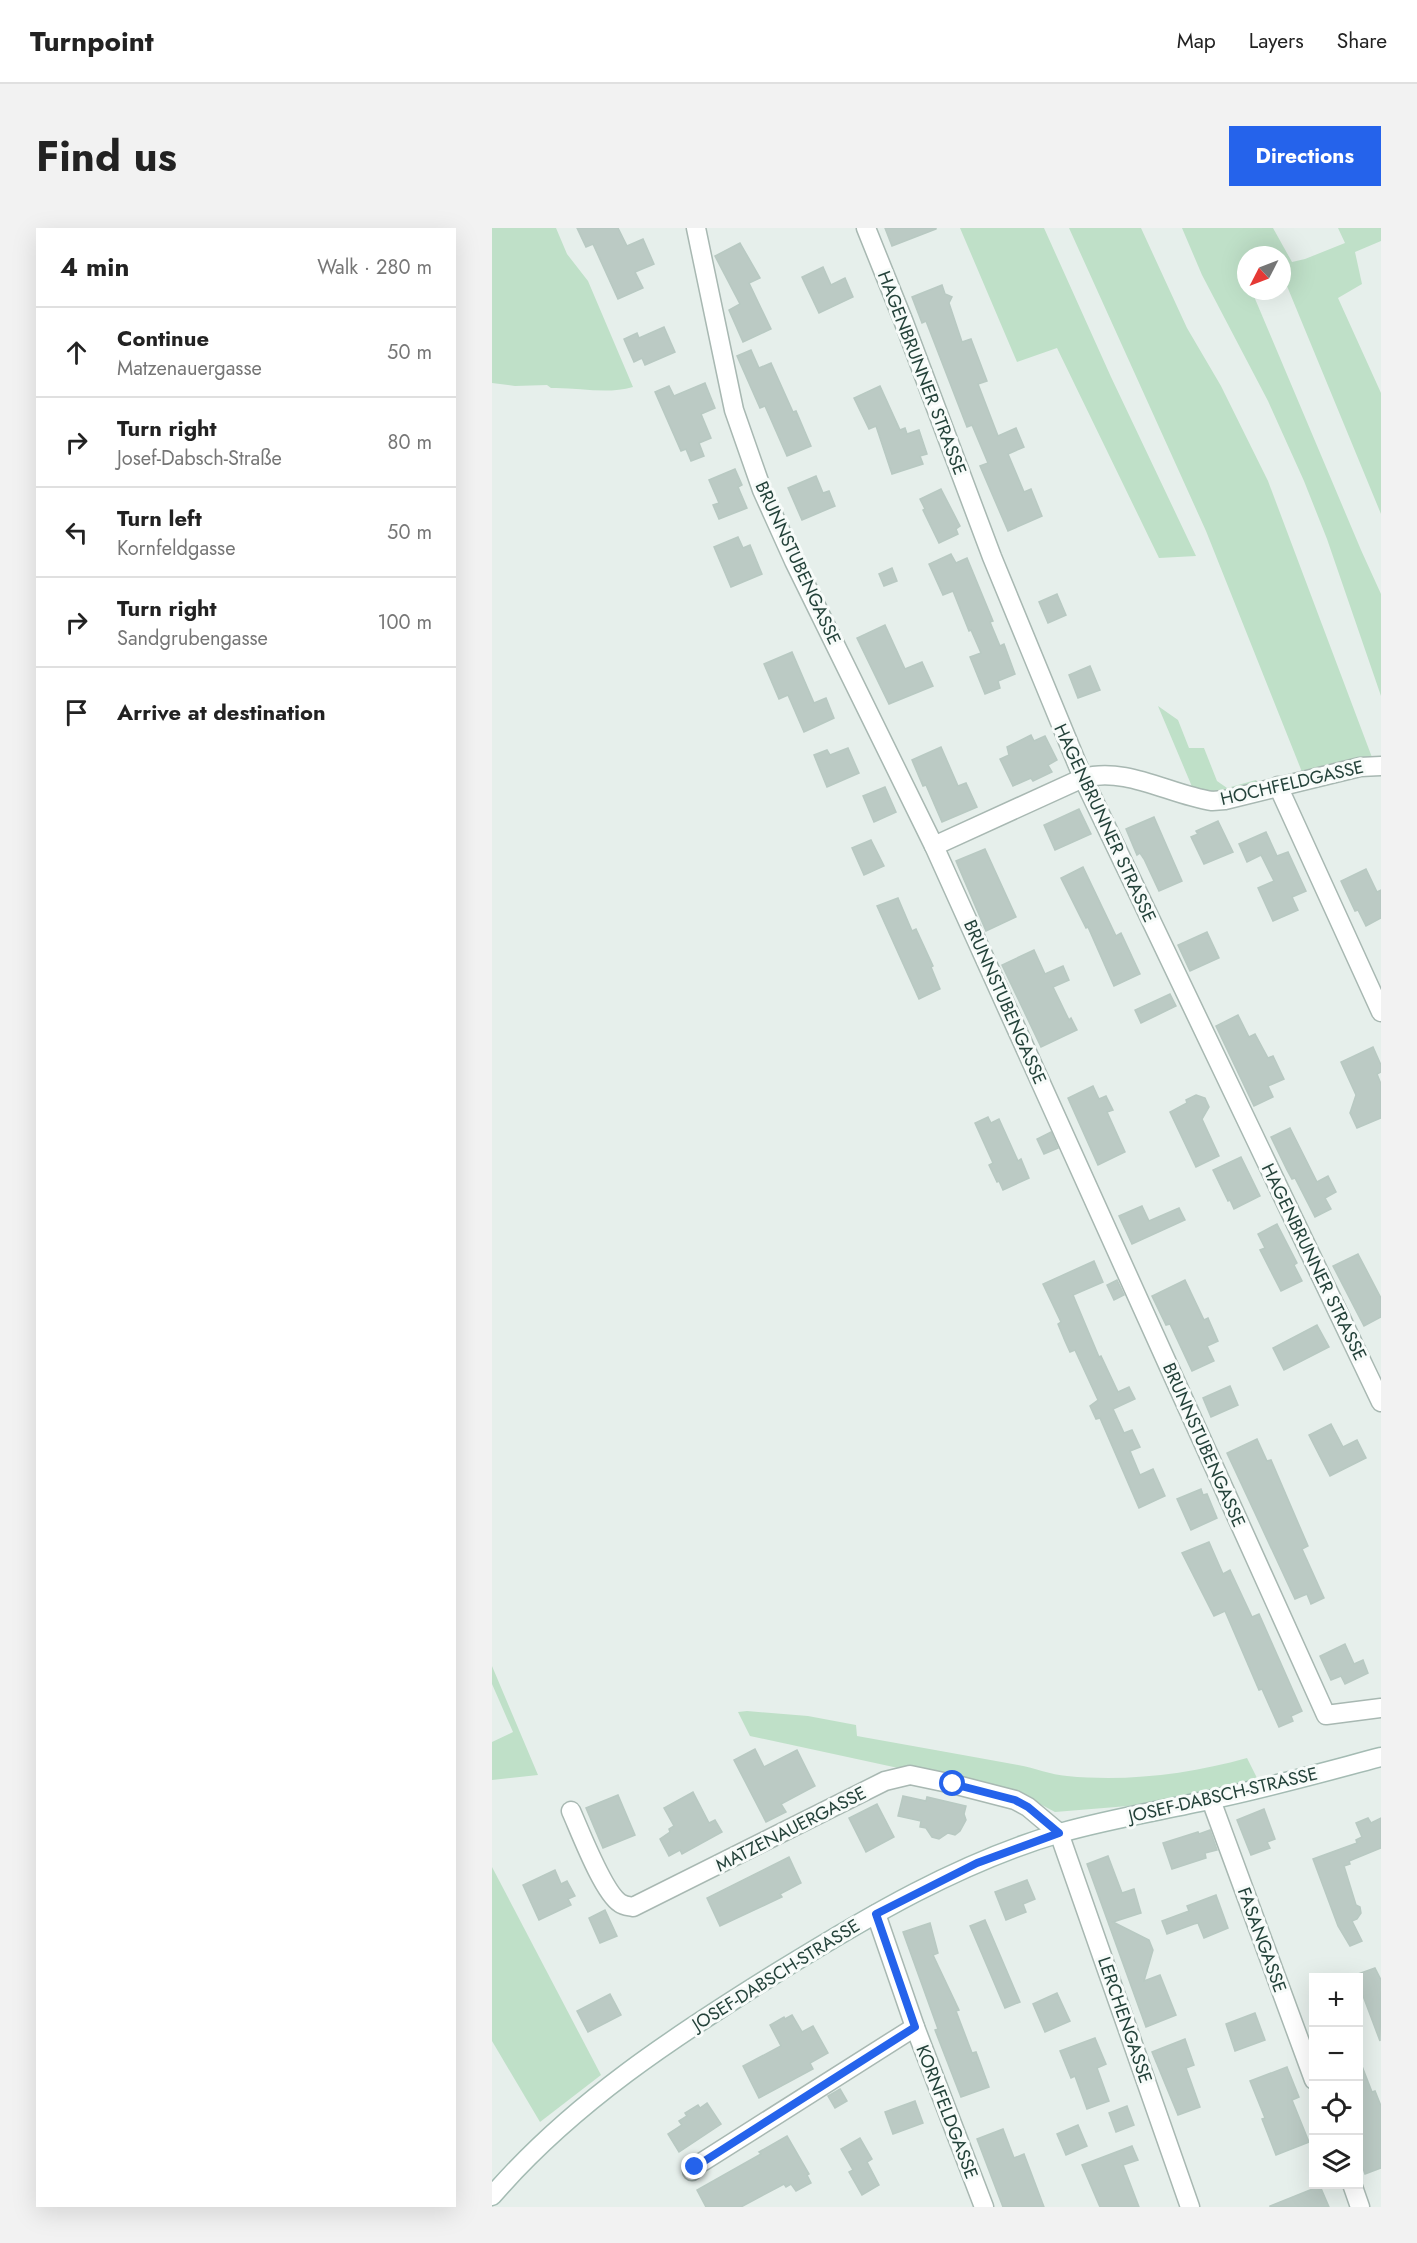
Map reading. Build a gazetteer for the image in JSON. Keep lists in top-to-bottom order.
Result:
{
  "streets": {
    "street": [
      "HAGENBRUNNER STRASSE",
      "BRUNNSTUBENGASSE",
      "HOCHFELDGASSE",
      "JOSEF-DABSCH-STRASSE",
      "MATZENAUERGASSE",
      "FASANGASSE",
      "LERCHENGASSE",
      "KORNFELDGASSE"
    ]
  },
  "crossings": [
    ["HAGENBRUNNER STRASSE", "HOCHFELDGASSE"],
    ["BRUNNSTUBENGASSE", "HOCHFELDGASSE"],
    ["JOSEF-DABSCH-STRASSE", "MATZENAUERGASSE"],
    ["JOSEF-DABSCH-STRASSE", "FASANGASSE"],
    ["JOSEF-DABSCH-STRASSE", "LERCHENGASSE"],
    ["JOSEF-DABSCH-STRASSE", "KORNFELDGASSE"],
    ["MATZENAUERGASSE", "LERCHENGASSE"]
  ],
  "north": "bottom left",
  "page": {
    "header": "Turnpoint",
    "nav": ["Map", "Layers", "Share"],
    "title": "Find us",
    "buttons": "Directions",
    "heading": ["4 min", "Walk · 280 m"],
    "list": [
      ["Continue", "Matzenauergasse", "50 m"],
      ["Turn right", "Josef-Dabsch-Straße", "80 m"],
      ["Turn left", "Kornfeldgasse", "50 m"],
      ["Turn right", "Sandgrubengasse", "100 m"],
      "Arrive at destination"
    ],
    "map_buttons": ["+", "−"]
  }
}
